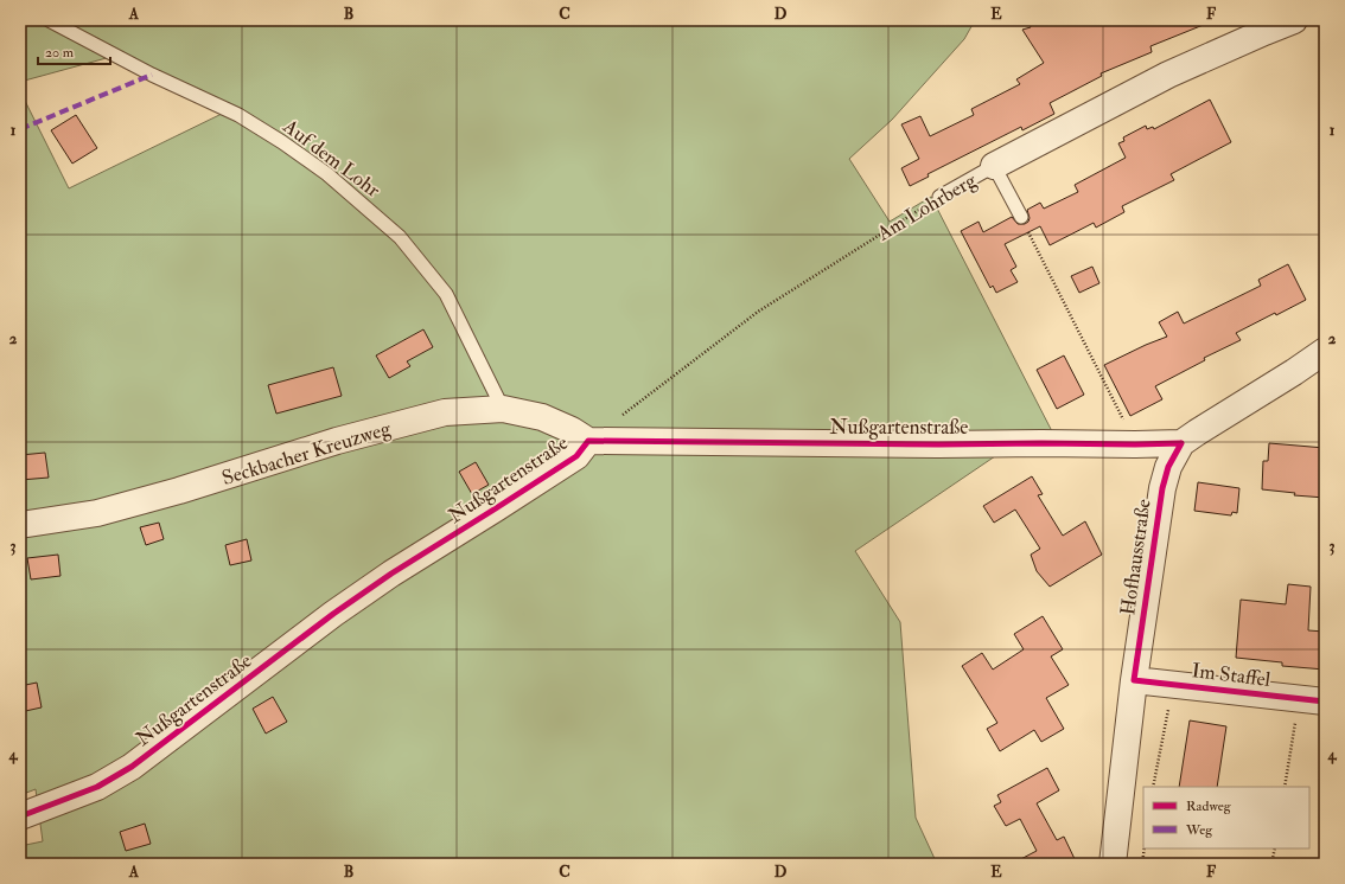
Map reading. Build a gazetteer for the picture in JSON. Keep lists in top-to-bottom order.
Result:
{
  "streets": {
    "street": [
      "Am Lohrberg",
      "Nußgartenstraße",
      "Seckbacher Kreuzweg",
      "Hofhausstraße",
      "Im Staffel"
    ],
    "lane": ["Auf dem Lohr"]
  },
  "crossings": [
    ["Auf dem Lohr", "Seckbacher Kreuzweg"],
    ["Nußgartenstraße", "Seckbacher Kreuzweg"],
    ["Nußgartenstraße", "Hofhausstraße"],
    ["Hofhausstraße", "Im Staffel"]
  ],
  "legend": ["Radweg", "Weg"],
  "scale_bar": "20 m",
  "grid": {
    "columns": [
      "A",
      "B",
      "C",
      "D",
      "E",
      "F"
    ],
    "rows": [
      "1",
      "2",
      "3",
      "4"
    ]
  }
}
